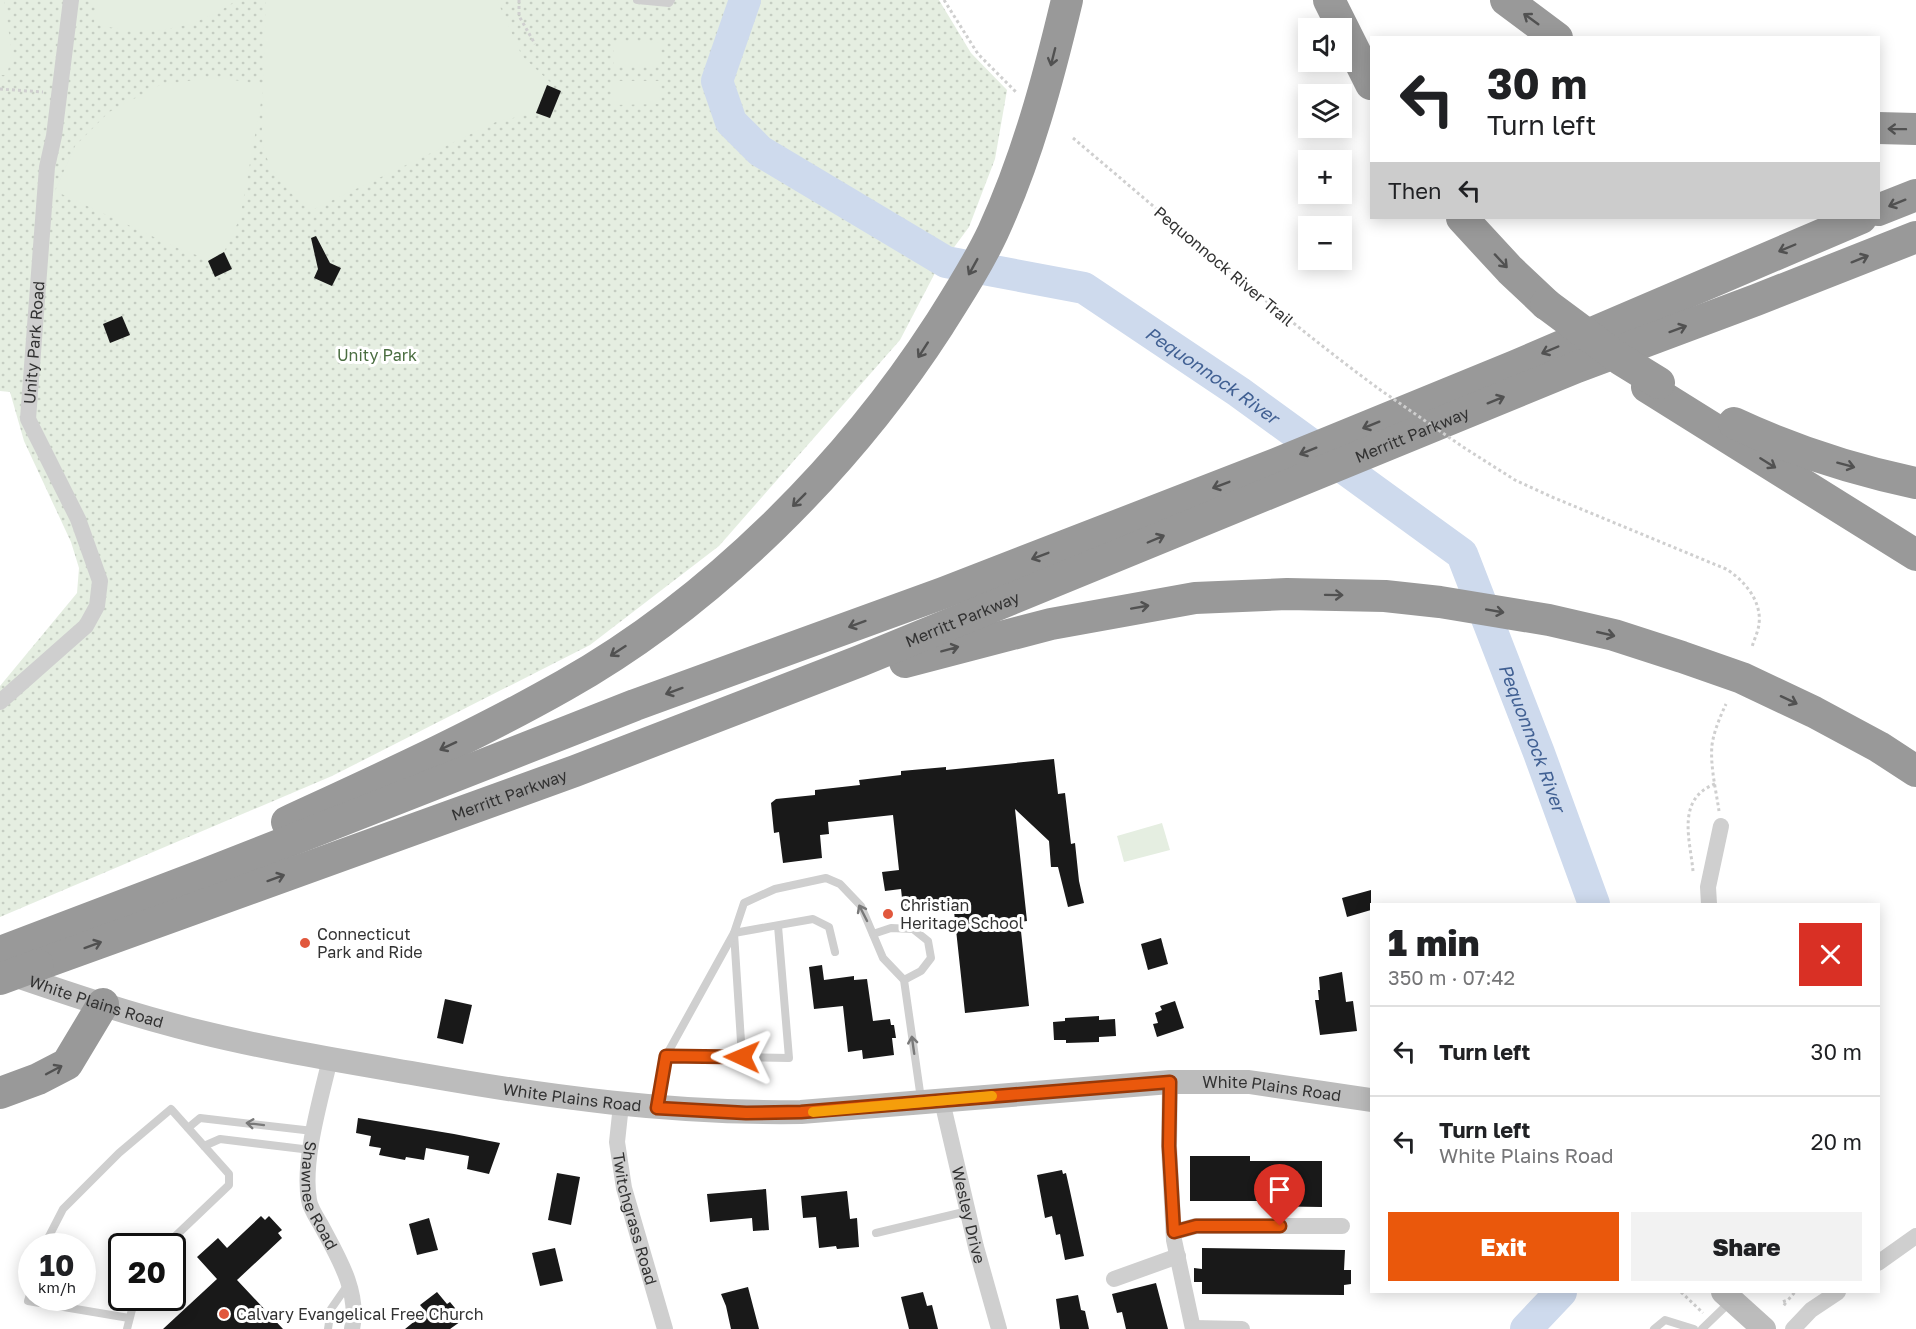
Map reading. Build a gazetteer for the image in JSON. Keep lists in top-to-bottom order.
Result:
{
  "streets": {
    "highway": ["Merritt Parkway"],
    "main road": ["White Plains Road"],
    "street": [
      "Unity Park Road",
      "Shawnee Road",
      "Wesley Drive",
      "Twitchgrass Road"
    ],
    "path": ["Pequonnock River Trail"]
  },
  "crossings": [
    ["Merritt Parkway", "White Plains Road"],
    ["White Plains Road", "Shawnee Road"],
    ["White Plains Road", "Wesley Drive"],
    ["White Plains Road", "Twitchgrass Road"]
  ],
  "water": ["Pequonnock River"],
  "parks": ["Unity Park"],
  "places": ["Christian Heritage School", "Connecticut Park and Ride", "Calvary Evangelical Free Church"],
  "page": {
    "map_buttons": ["+", "−"],
    "turn": ["30 m", "Turn left"],
    "then": "Then",
    "heading": ["1 min", "350 m · 07:42"],
    "list": [
      {
        "name": "Turn left",
        "value": "30 m"
      },
      {
        "name": "Turn left",
        "note": "White Plains Road",
        "value": "20 m"
      }
    ],
    "buttons": ["Exit", "Share"],
    "speed": "10 km/h",
    "limit": "20"
  }
}
